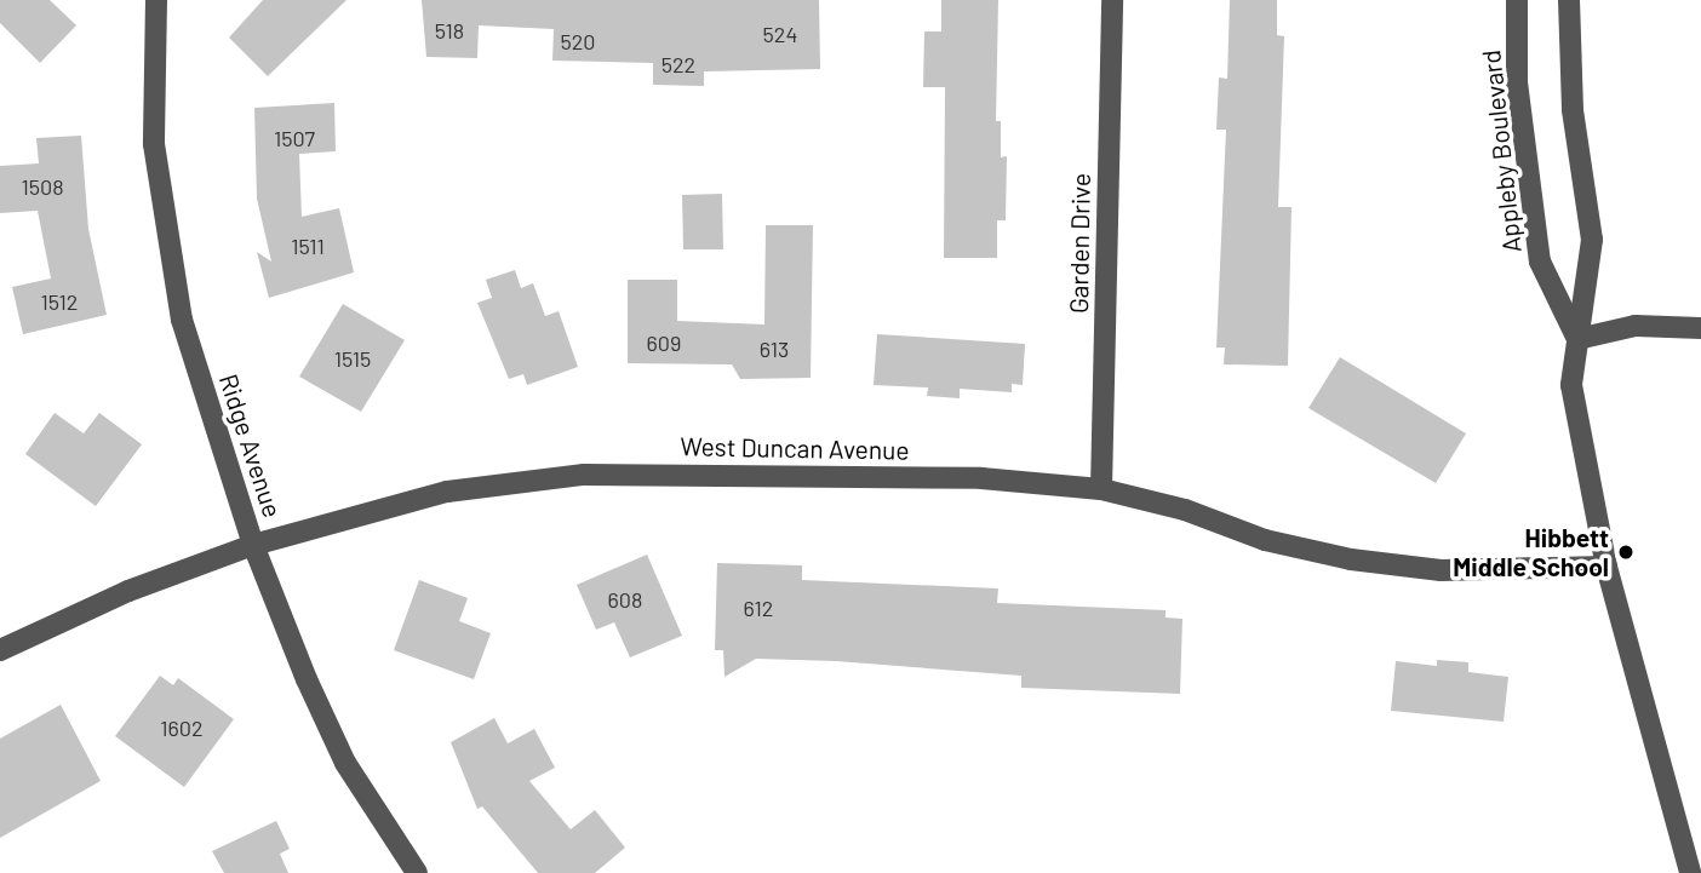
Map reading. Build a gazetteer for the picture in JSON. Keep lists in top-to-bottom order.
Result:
{
  "streets": {
    "street": [
      "Appleby Boulevard",
      "Garden Drive",
      "Ridge Avenue",
      "West Duncan Avenue"
    ]
  },
  "crossings": [
    ["Garden Drive", "West Duncan Avenue"],
    ["Ridge Avenue", "West Duncan Avenue"]
  ],
  "places": ["Hibbett Middle School"],
  "house_numbers": [
    "518",
    "524",
    "520",
    "522",
    "1507",
    "1508",
    "1511",
    "1512",
    "609",
    "613",
    "1515",
    "608",
    "612",
    "1602"
  ]
}
